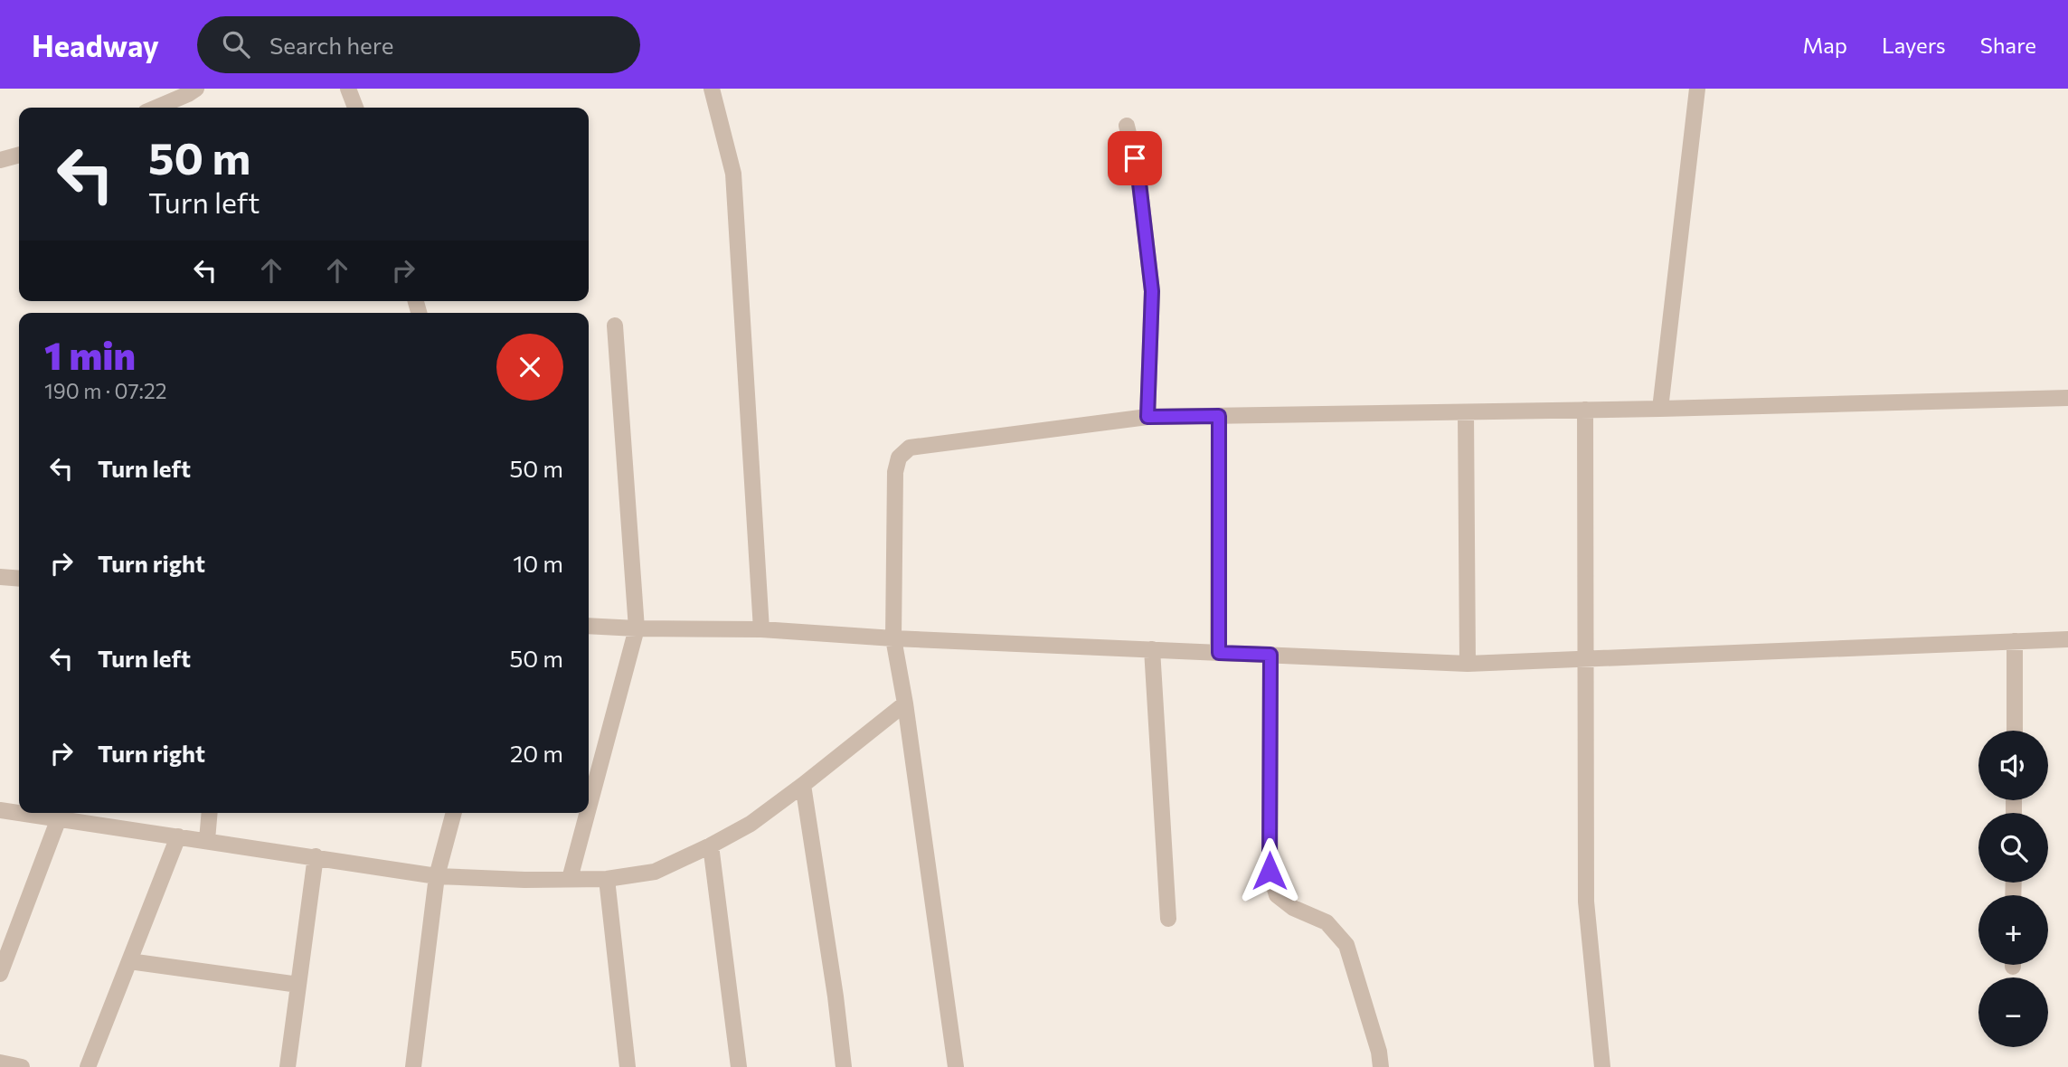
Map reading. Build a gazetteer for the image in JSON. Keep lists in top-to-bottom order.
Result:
{
  "page": {
    "header": "Headway",
    "search": "Search here",
    "nav": ["Map", "Layers", "Share"],
    "turn": ["50 m", "Turn left"],
    "heading": ["1 min", "190 m · 07:22"],
    "list": [
      {
        "name": "Turn left",
        "value": "50 m"
      },
      {
        "name": "Turn right",
        "value": "10 m"
      },
      {
        "name": "Turn left",
        "value": "50 m"
      },
      {
        "name": "Turn right",
        "value": "20 m"
      }
    ],
    "map_buttons": ["+", "−"]
  }
}
